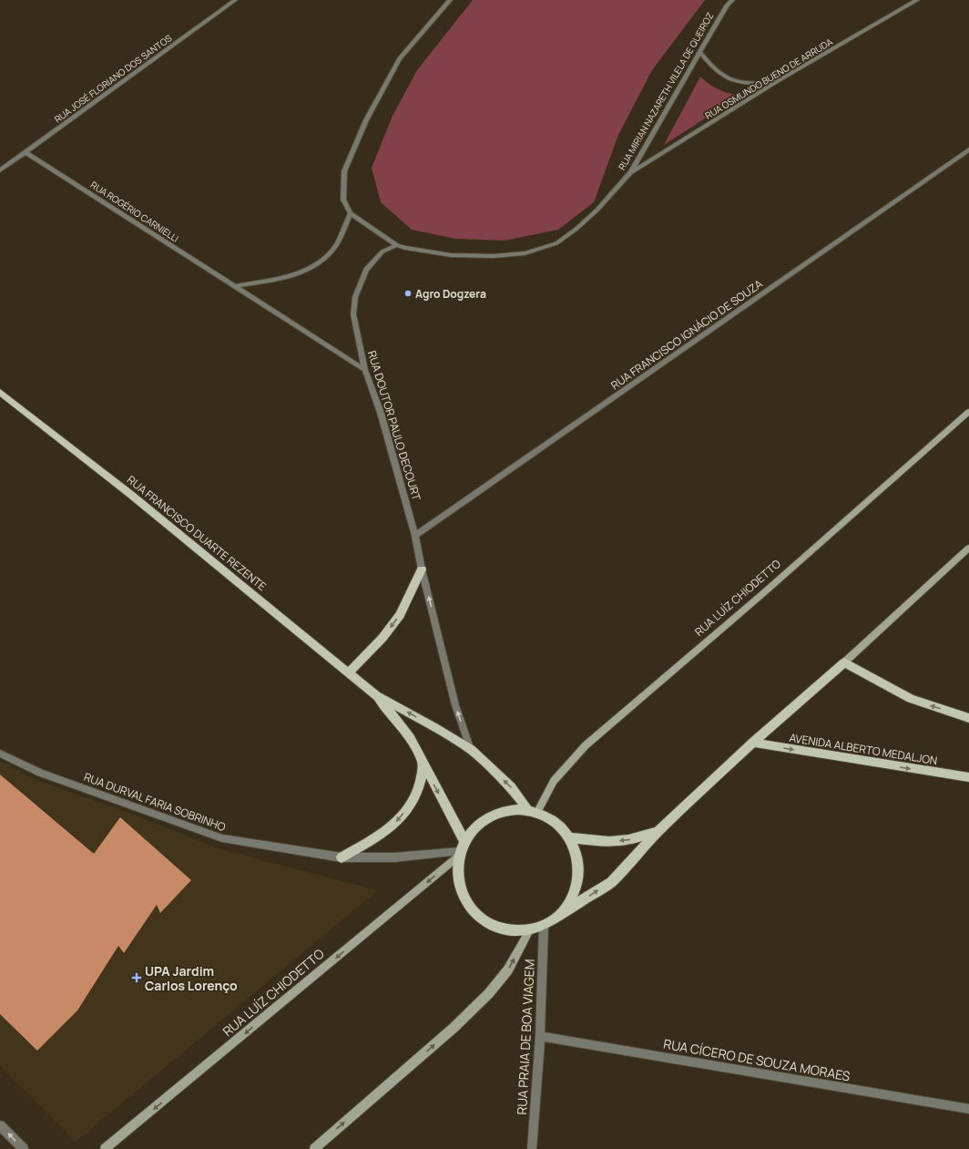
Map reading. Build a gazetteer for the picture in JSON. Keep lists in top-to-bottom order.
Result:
{
  "streets": {
    "main road": ["RUA FRANCISCO DUARTE REZENTE", "AVENIDA ALBERTO MEDALJON"],
    "street": [
      "RUA JOSÉ FLORIANO DOS SANTOS",
      "RUA OSMUNDO BUENO DE ARRUDA",
      "RUA MIRIAN NAZARETH VILELA DE QUEIROZ",
      "RUA ROGÉRIO CARNIELLI",
      "RUA FRANCISCO IGNÁCIO DE SOUZA",
      "RUA DOUTOR PAULO DECOURT",
      "RUA LUÍZ CHIODETTO",
      "RUA DURVAL FARIA SOBRINHO",
      "RUA PRAIA DE BOA VIAGEM",
      "RUA CÍCERO DE SOUZA MORAES"
    ]
  },
  "crossings": [
    ["RUA JOSÉ FLORIANO DOS SANTOS", "RUA ROGÉRIO CARNIELLI"],
    ["RUA OSMUNDO BUENO DE ARRUDA", "RUA MIRIAN NAZARETH VILELA DE QUEIROZ"],
    ["RUA MIRIAN NAZARETH VILELA DE QUEIROZ", "RUA DOUTOR PAULO DECOURT"],
    ["RUA ROGÉRIO CARNIELLI", "RUA DOUTOR PAULO DECOURT"],
    ["RUA FRANCISCO IGNÁCIO DE SOUZA", "RUA DOUTOR PAULO DECOURT"],
    ["RUA DOUTOR PAULO DECOURT", "RUA FRANCISCO DUARTE REZENTE"],
    ["RUA FRANCISCO DUARTE REZENTE", "RUA LUÍZ CHIODETTO"],
    ["RUA FRANCISCO DUARTE REZENTE", "RUA DURVAL FARIA SOBRINHO"],
    ["RUA FRANCISCO DUARTE REZENTE", "RUA PRAIA DE BOA VIAGEM"],
    ["RUA LUÍZ CHIODETTO", "RUA DURVAL FARIA SOBRINHO"],
    ["RUA LUÍZ CHIODETTO", "RUA PRAIA DE BOA VIAGEM"],
    ["RUA DURVAL FARIA SOBRINHO", "RUA PRAIA DE BOA VIAGEM"],
    ["RUA PRAIA DE BOA VIAGEM", "RUA CÍCERO DE SOUZA MORAES"]
  ],
  "one_way": ["RUA LUÍZ CHIODETTO"],
  "places": {
    "other": ["Agro Dogzera"],
    "health": ["UPA Jardim Carlos Lorenço"]
  }
}
